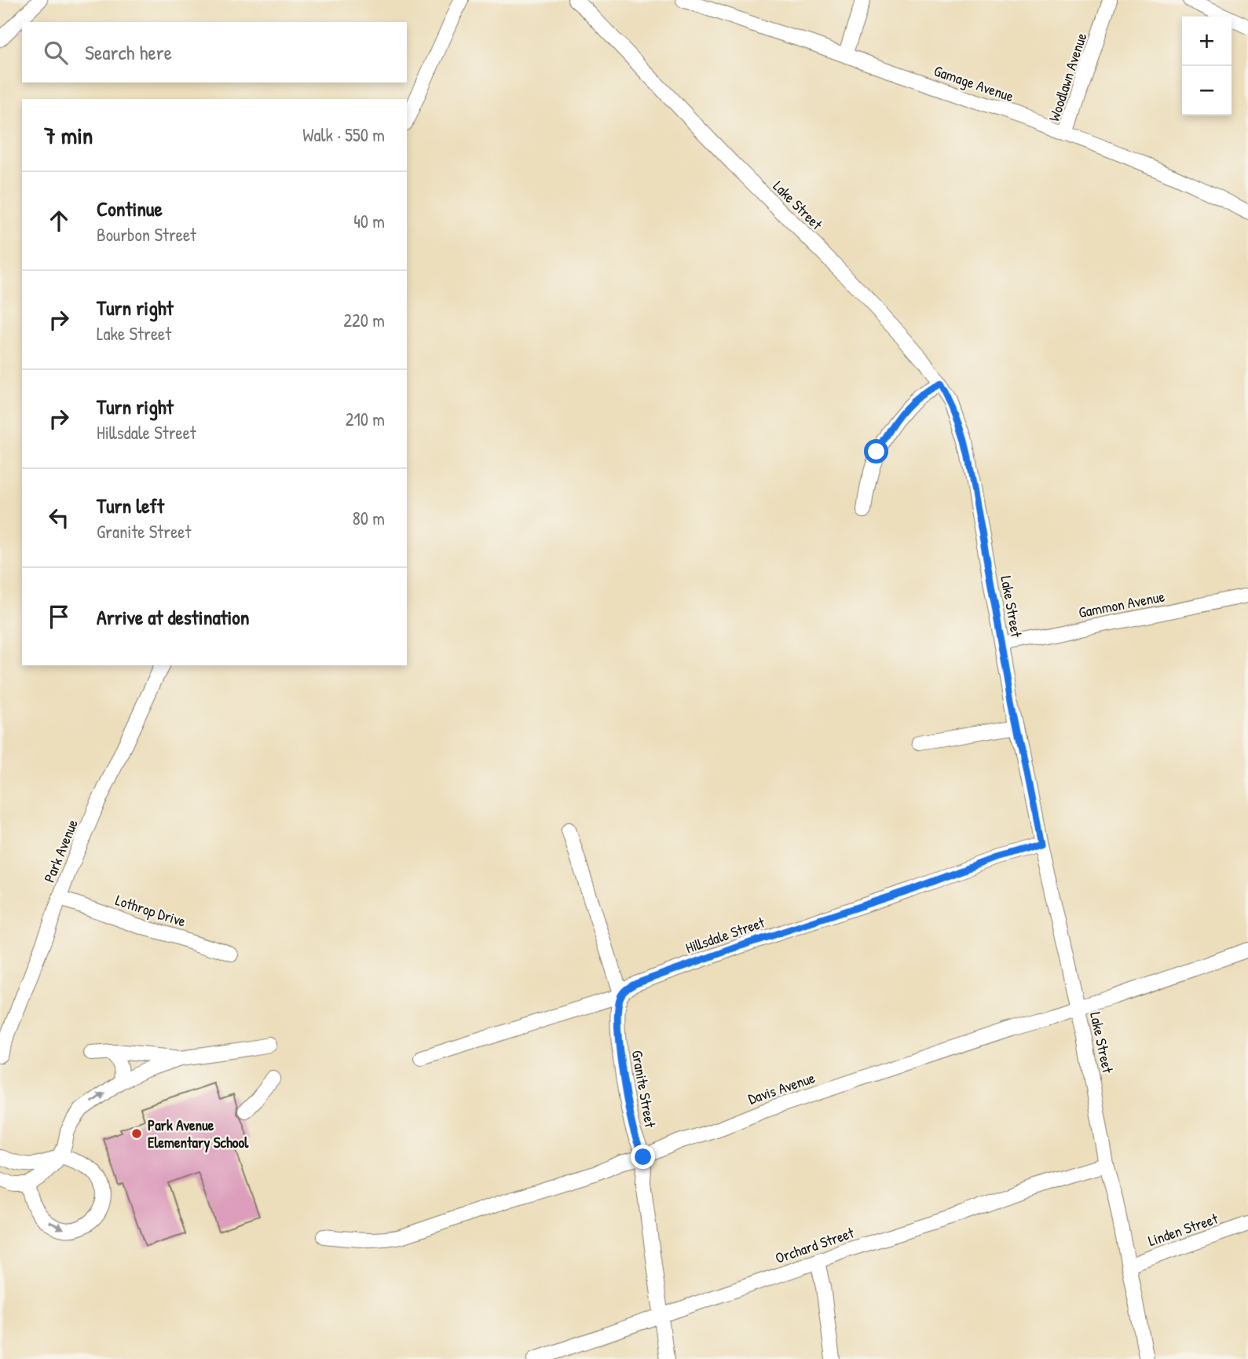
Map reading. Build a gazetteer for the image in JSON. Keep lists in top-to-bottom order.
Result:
{
  "streets": {
    "street": [
      "Woodlawn Avenue",
      "Gamage Avenue",
      "Lake Street",
      "Gammon Avenue",
      "Park Avenue",
      "Lothrop Drive",
      "Hillsdale Street",
      "Davis Avenue",
      "Granite Street",
      "Linden Street",
      "Orchard Street"
    ]
  },
  "crossings": [
    ["Woodlawn Avenue", "Gamage Avenue"],
    ["Lake Street", "Gammon Avenue"],
    ["Lake Street", "Hillsdale Street"],
    ["Lake Street", "Davis Avenue"],
    ["Lake Street", "Linden Street"],
    ["Lake Street", "Orchard Street"],
    ["Park Avenue", "Lothrop Drive"],
    ["Hillsdale Street", "Granite Street"],
    ["Davis Avenue", "Granite Street"],
    ["Granite Street", "Orchard Street"]
  ],
  "places": ["Park Avenue Elementary School"],
  "page": {
    "map_buttons": ["+", "−"],
    "search": "Search here",
    "heading": ["7 min", "Walk · 550 m"],
    "list": [
      ["Continue", "Bourbon Street", "40 m"],
      ["Turn right", "Lake Street", "220 m"],
      ["Turn right", "Hillsdale Street", "210 m"],
      ["Turn left", "Granite Street", "80 m"],
      "Arrive at destination"
    ]
  }
}
